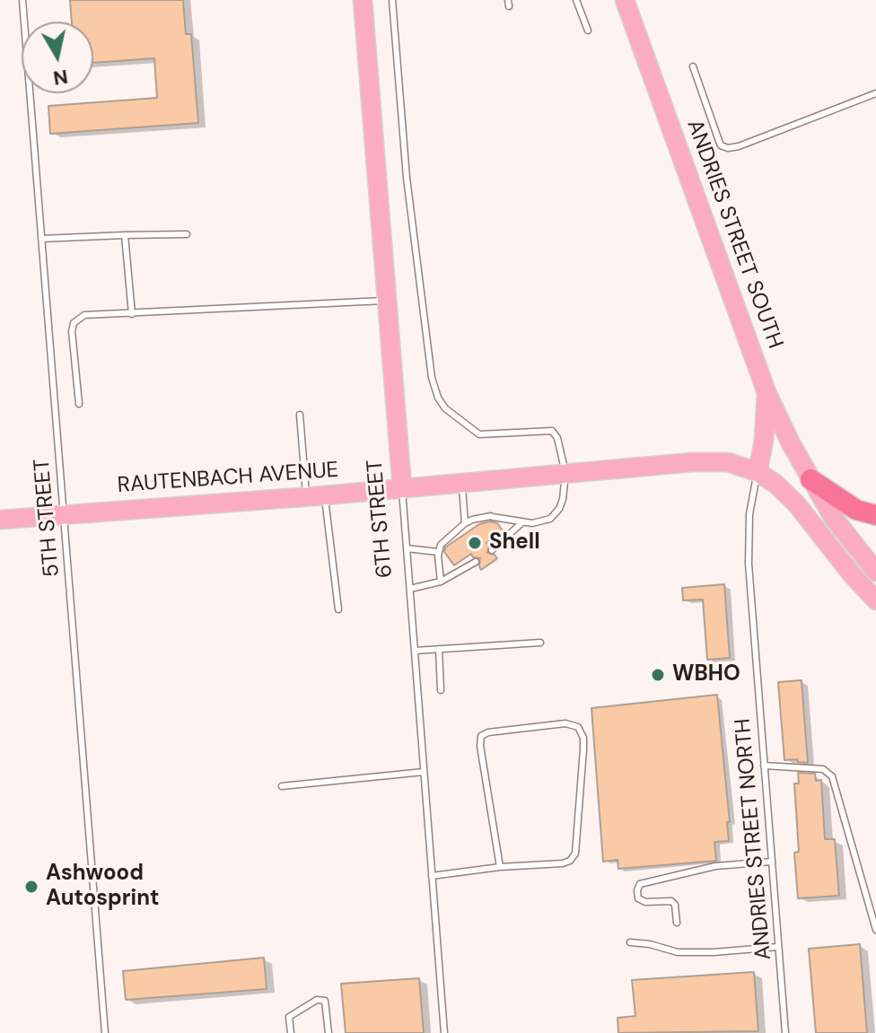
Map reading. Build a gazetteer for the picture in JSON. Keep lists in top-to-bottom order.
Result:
{
  "streets": {
    "main road": ["ANDRIES STREET SOUTH", "RAUTENBACH AVENUE", "6TH STREET"],
    "lane": ["5TH STREET", "ANDRIES STREET NORTH"]
  },
  "crossings": [
    ["RAUTENBACH AVENUE", "5TH STREET"],
    ["RAUTENBACH AVENUE", "6TH STREET"],
    ["RAUTENBACH AVENUE", "ANDRIES STREET NORTH"]
  ],
  "places": ["Shell", "WBHO", "Ashwood Autosprint"],
  "north": "bottom"
}
